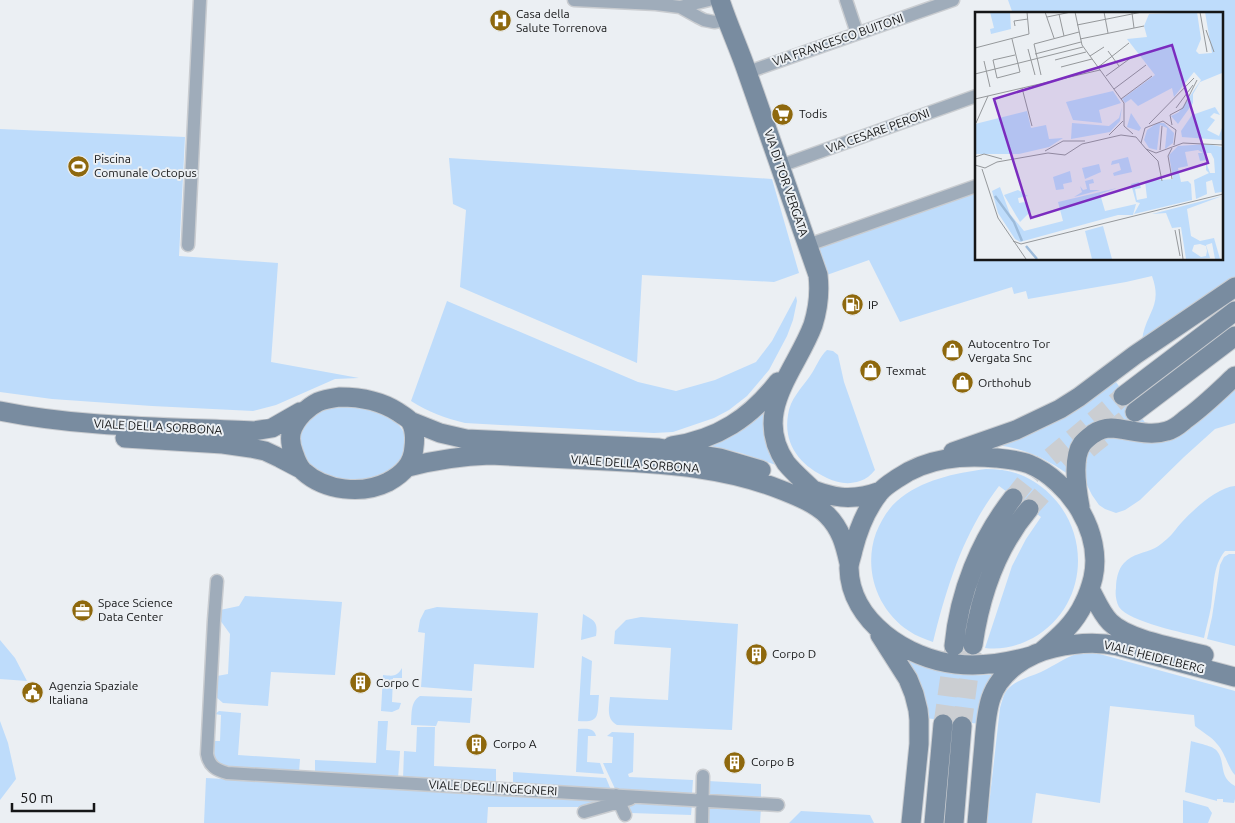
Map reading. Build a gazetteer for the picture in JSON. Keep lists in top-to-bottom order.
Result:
{
  "streets": {
    "street": [
      "VIA FRANCESCO BUITONI",
      "VIA CESARE PERONI",
      "VIA DI TOR VERGATA",
      "VIALE DELLA SORBONA",
      "VIALE HEIDELBERG",
      "VIALE DEGLI INGEGNERI"
    ]
  },
  "crossings": [
    ["VIA CESARE PERONI", "VIA DI TOR VERGATA"],
    ["VIA DI TOR VERGATA", "VIALE DELLA SORBONA"],
    ["VIALE DELLA SORBONA", "VIALE HEIDELBERG"]
  ],
  "places": {
    "hospital": ["Casa della Salute Torrenova"],
    "supermarket": ["Todis"],
    "sports": ["Piscina Comunale Octopus"],
    "fuel station": ["IP"],
    "shop": ["Autocentro Tor Vergata Snc", "Texmat", "Orthohub"],
    "office": ["Space Science Data Center"],
    "building": [
      "Corpo D",
      "Corpo C",
      "Corpo A",
      "Corpo B"
    ],
    "public building": ["Agenzia Spaziale Italiana"]
  },
  "scale_bar": "50 m"
}
